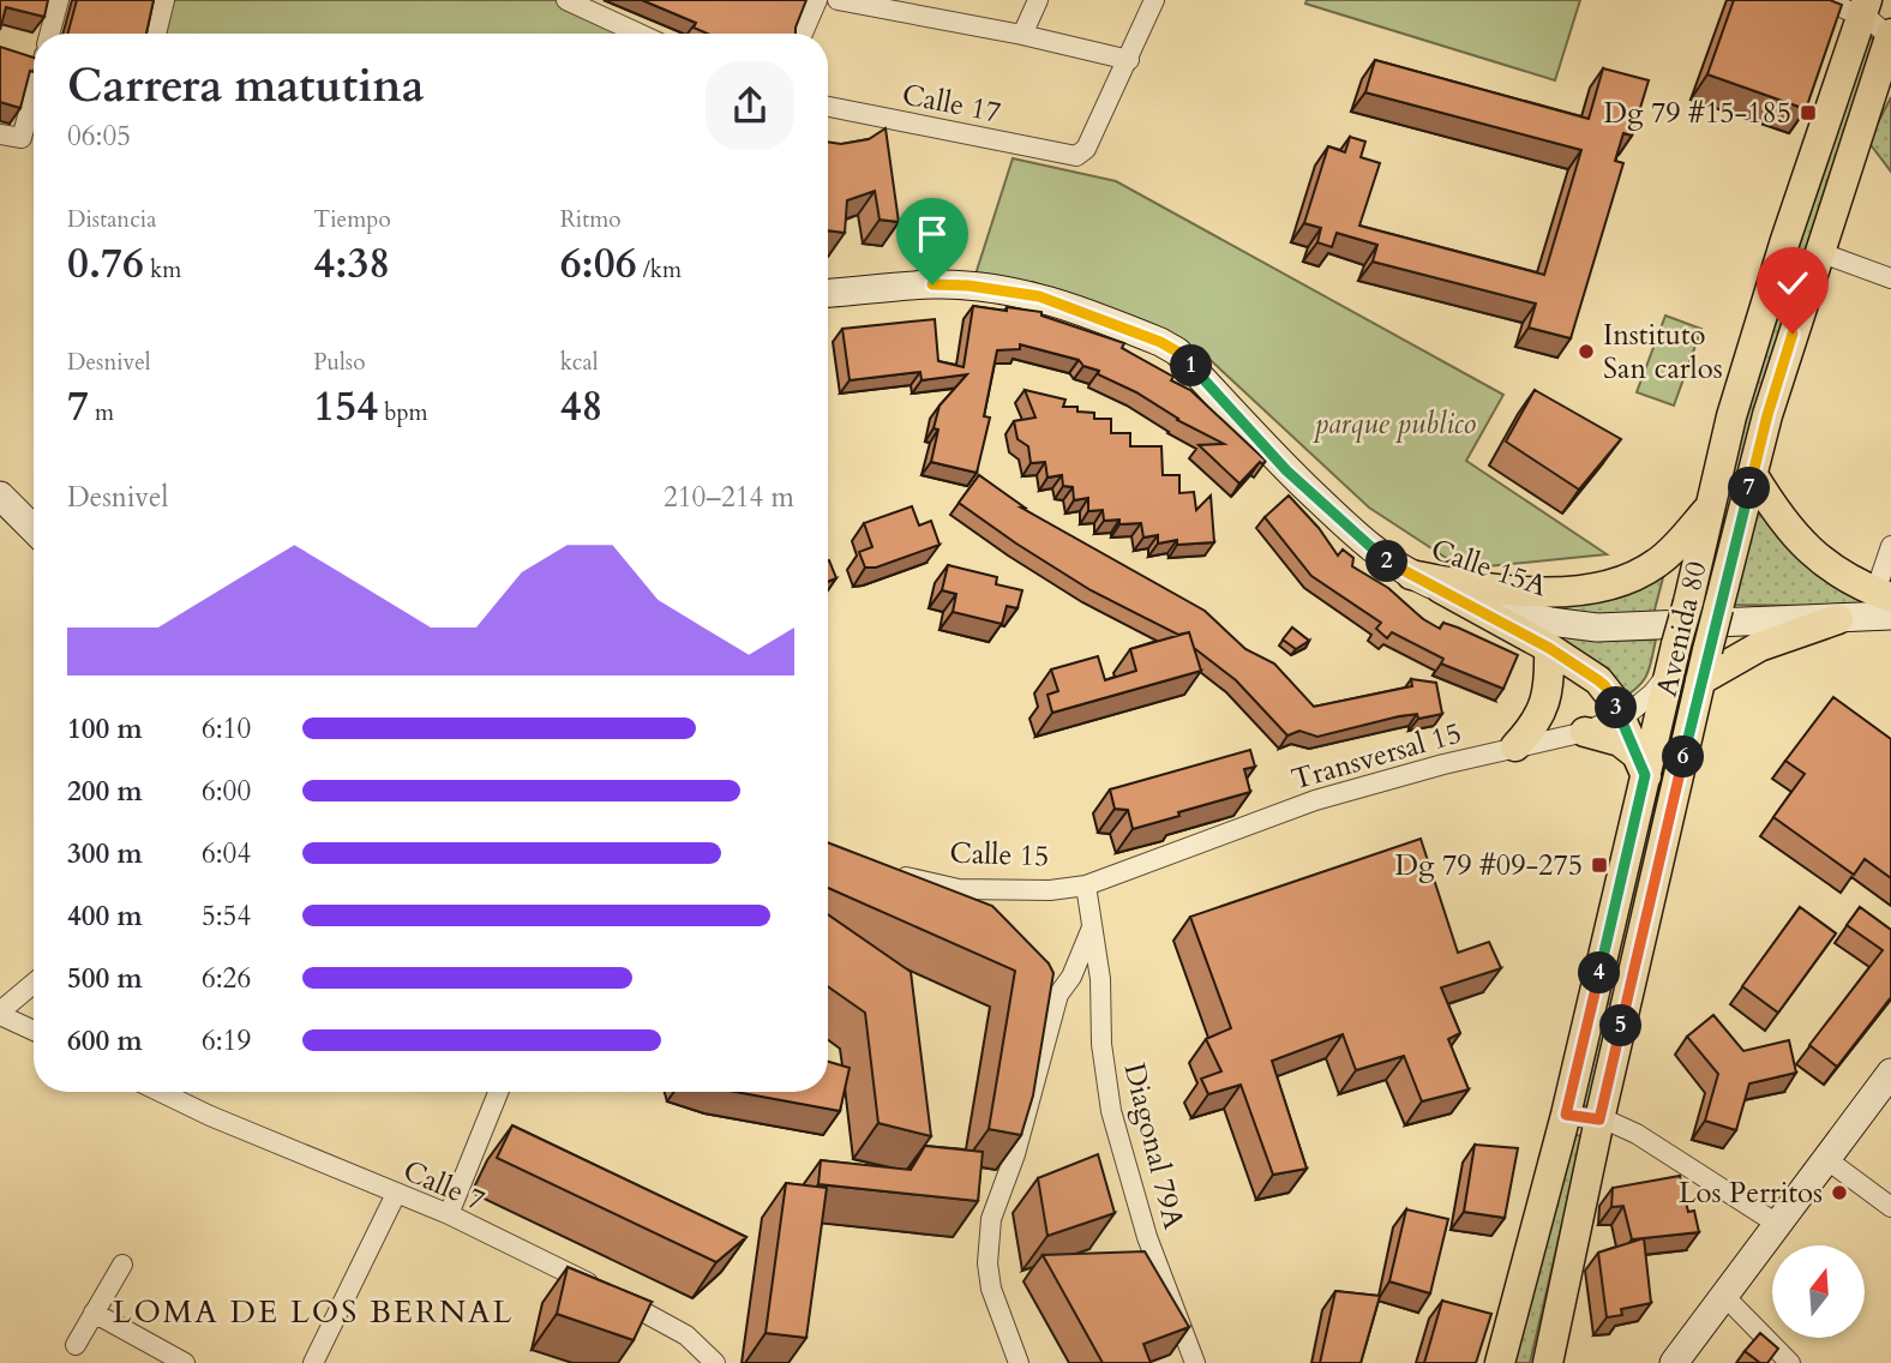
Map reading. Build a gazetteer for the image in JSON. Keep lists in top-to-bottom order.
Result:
{
  "streets": {
    "main road": ["Avenida 80"],
    "street": [
      "Calle 17",
      "Calle 15A",
      "Transversal 15",
      "Calle 15",
      "Diagonal 79A",
      "Calle 7"
    ]
  },
  "crossings": [
    ["Avenida 80", "Transversal 15"],
    ["Transversal 15", "Calle 15"],
    ["Transversal 15", "Diagonal 79A"],
    ["Calle 15", "Diagonal 79A"]
  ],
  "districts": ["LOMA DE LOS BERNAL"],
  "parks": ["parque publico"],
  "places": {
    "transit": ["Dg 79 #15-185", "Dg 79 #09-275"],
    "other": ["Instituto San carlos", "Los Perritos"]
  },
  "north": "top",
  "page": {
    "heading": ["Carrera matutina", "06:05"],
    "stats": [
      ["Distancia", "0.76 km"],
      ["Tiempo", "4:38"],
      ["Ritmo", "6:06 /km"],
      ["Desnivel", "7 m"],
      ["Pulso", "154 bpm"],
      ["kcal", "48"]
    ],
    "pins": [
      "1",
      "7",
      "2",
      "3",
      "6",
      "4",
      "5"
    ],
    "chart": ["Desnivel", "210–214 m"],
    "list": [
      {
        "name": "100 m",
        "note": "6:10"
      },
      {
        "name": "200 m",
        "note": "6:00"
      },
      {
        "name": "300 m",
        "note": "6:04"
      },
      {
        "name": "400 m",
        "note": "5:54"
      },
      {
        "name": "500 m",
        "note": "6:26"
      },
      {
        "name": "600 m",
        "note": "6:19"
      }
    ]
  }
}
